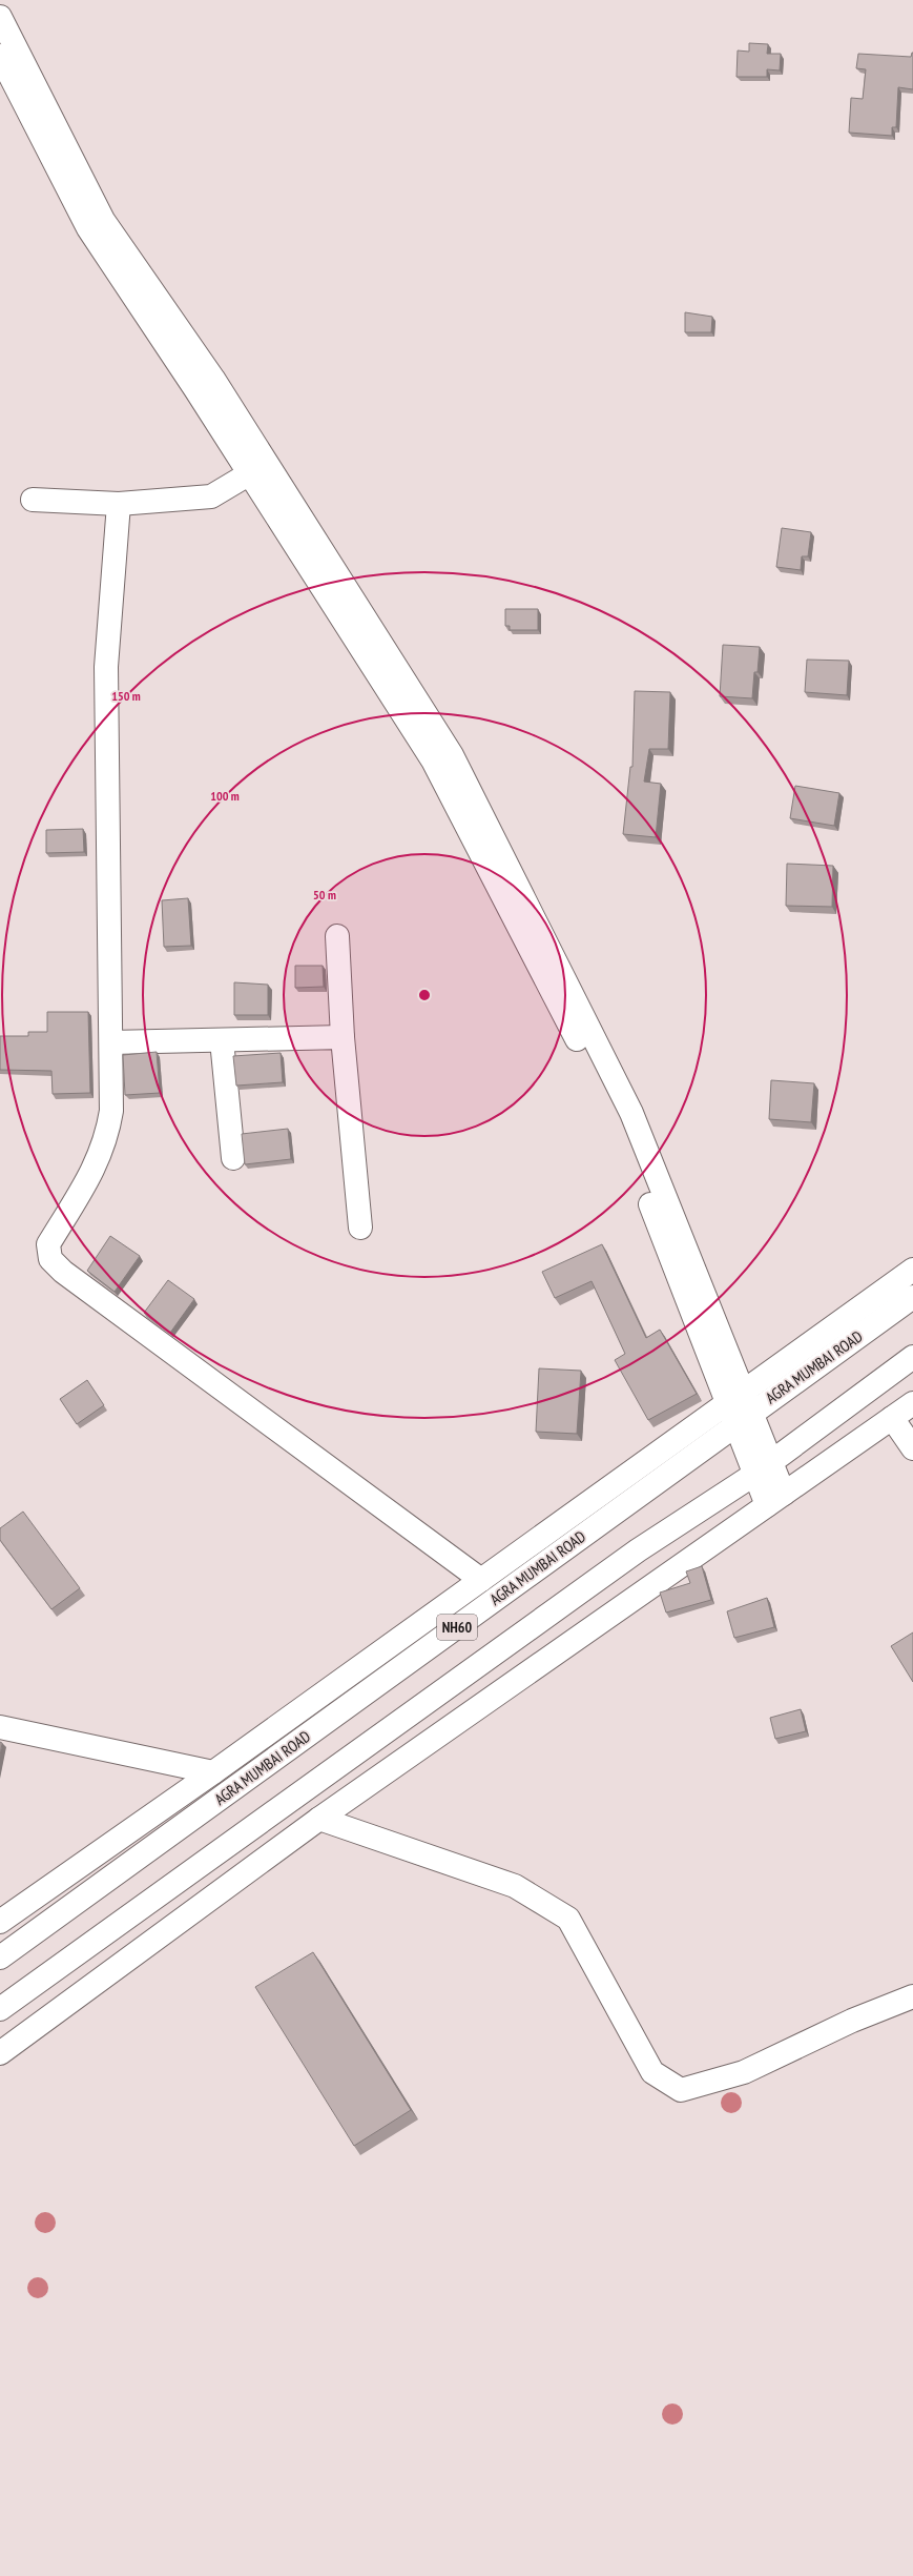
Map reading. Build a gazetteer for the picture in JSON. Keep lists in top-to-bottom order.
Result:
{
  "streets": {
    "main road": ["AGRA MUMBAI ROAD", "NH60"]
  },
  "rings": ["150 m", "100 m", "50 m"]
}
